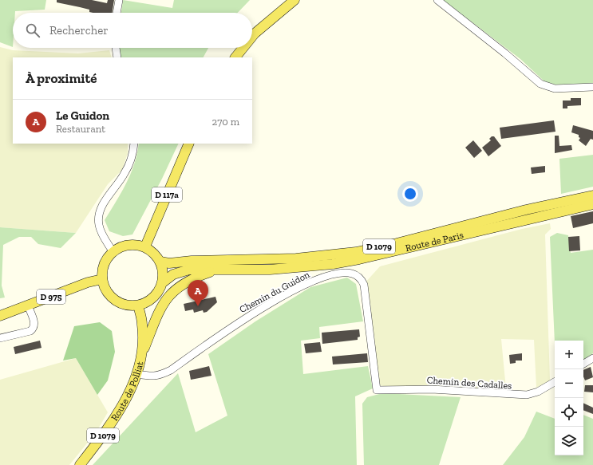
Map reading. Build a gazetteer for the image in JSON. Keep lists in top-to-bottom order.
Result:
{
  "streets": {
    "main road": [
      "D 117a",
      "Route de Paris",
      "D 1079",
      "D 975",
      "Route de Polliat"
    ],
    "street": ["Chemin du Guidon", "Chemin des Cadalles"]
  },
  "crossings": [
    ["D 117a", "Route de Paris"],
    ["D 117a", "D 975"],
    ["D 117a", "Route de Polliat"],
    ["Route de Paris", "D 975"],
    ["Route de Paris", "Route de Polliat"],
    ["Chemin du Guidon", "Chemin des Cadalles"],
    ["Chemin du Guidon", "Route de Polliat"],
    ["D 975", "Route de Polliat"]
  ],
  "page": {
    "search": "Rechercher",
    "heading": "À proximité",
    "list": [
      {
        "mark": "A",
        "name": "Le Guidon",
        "note": "Restaurant",
        "value": "270 m"
      }
    ],
    "pins": "A",
    "map_buttons": ["+", "−"]
  }
}
